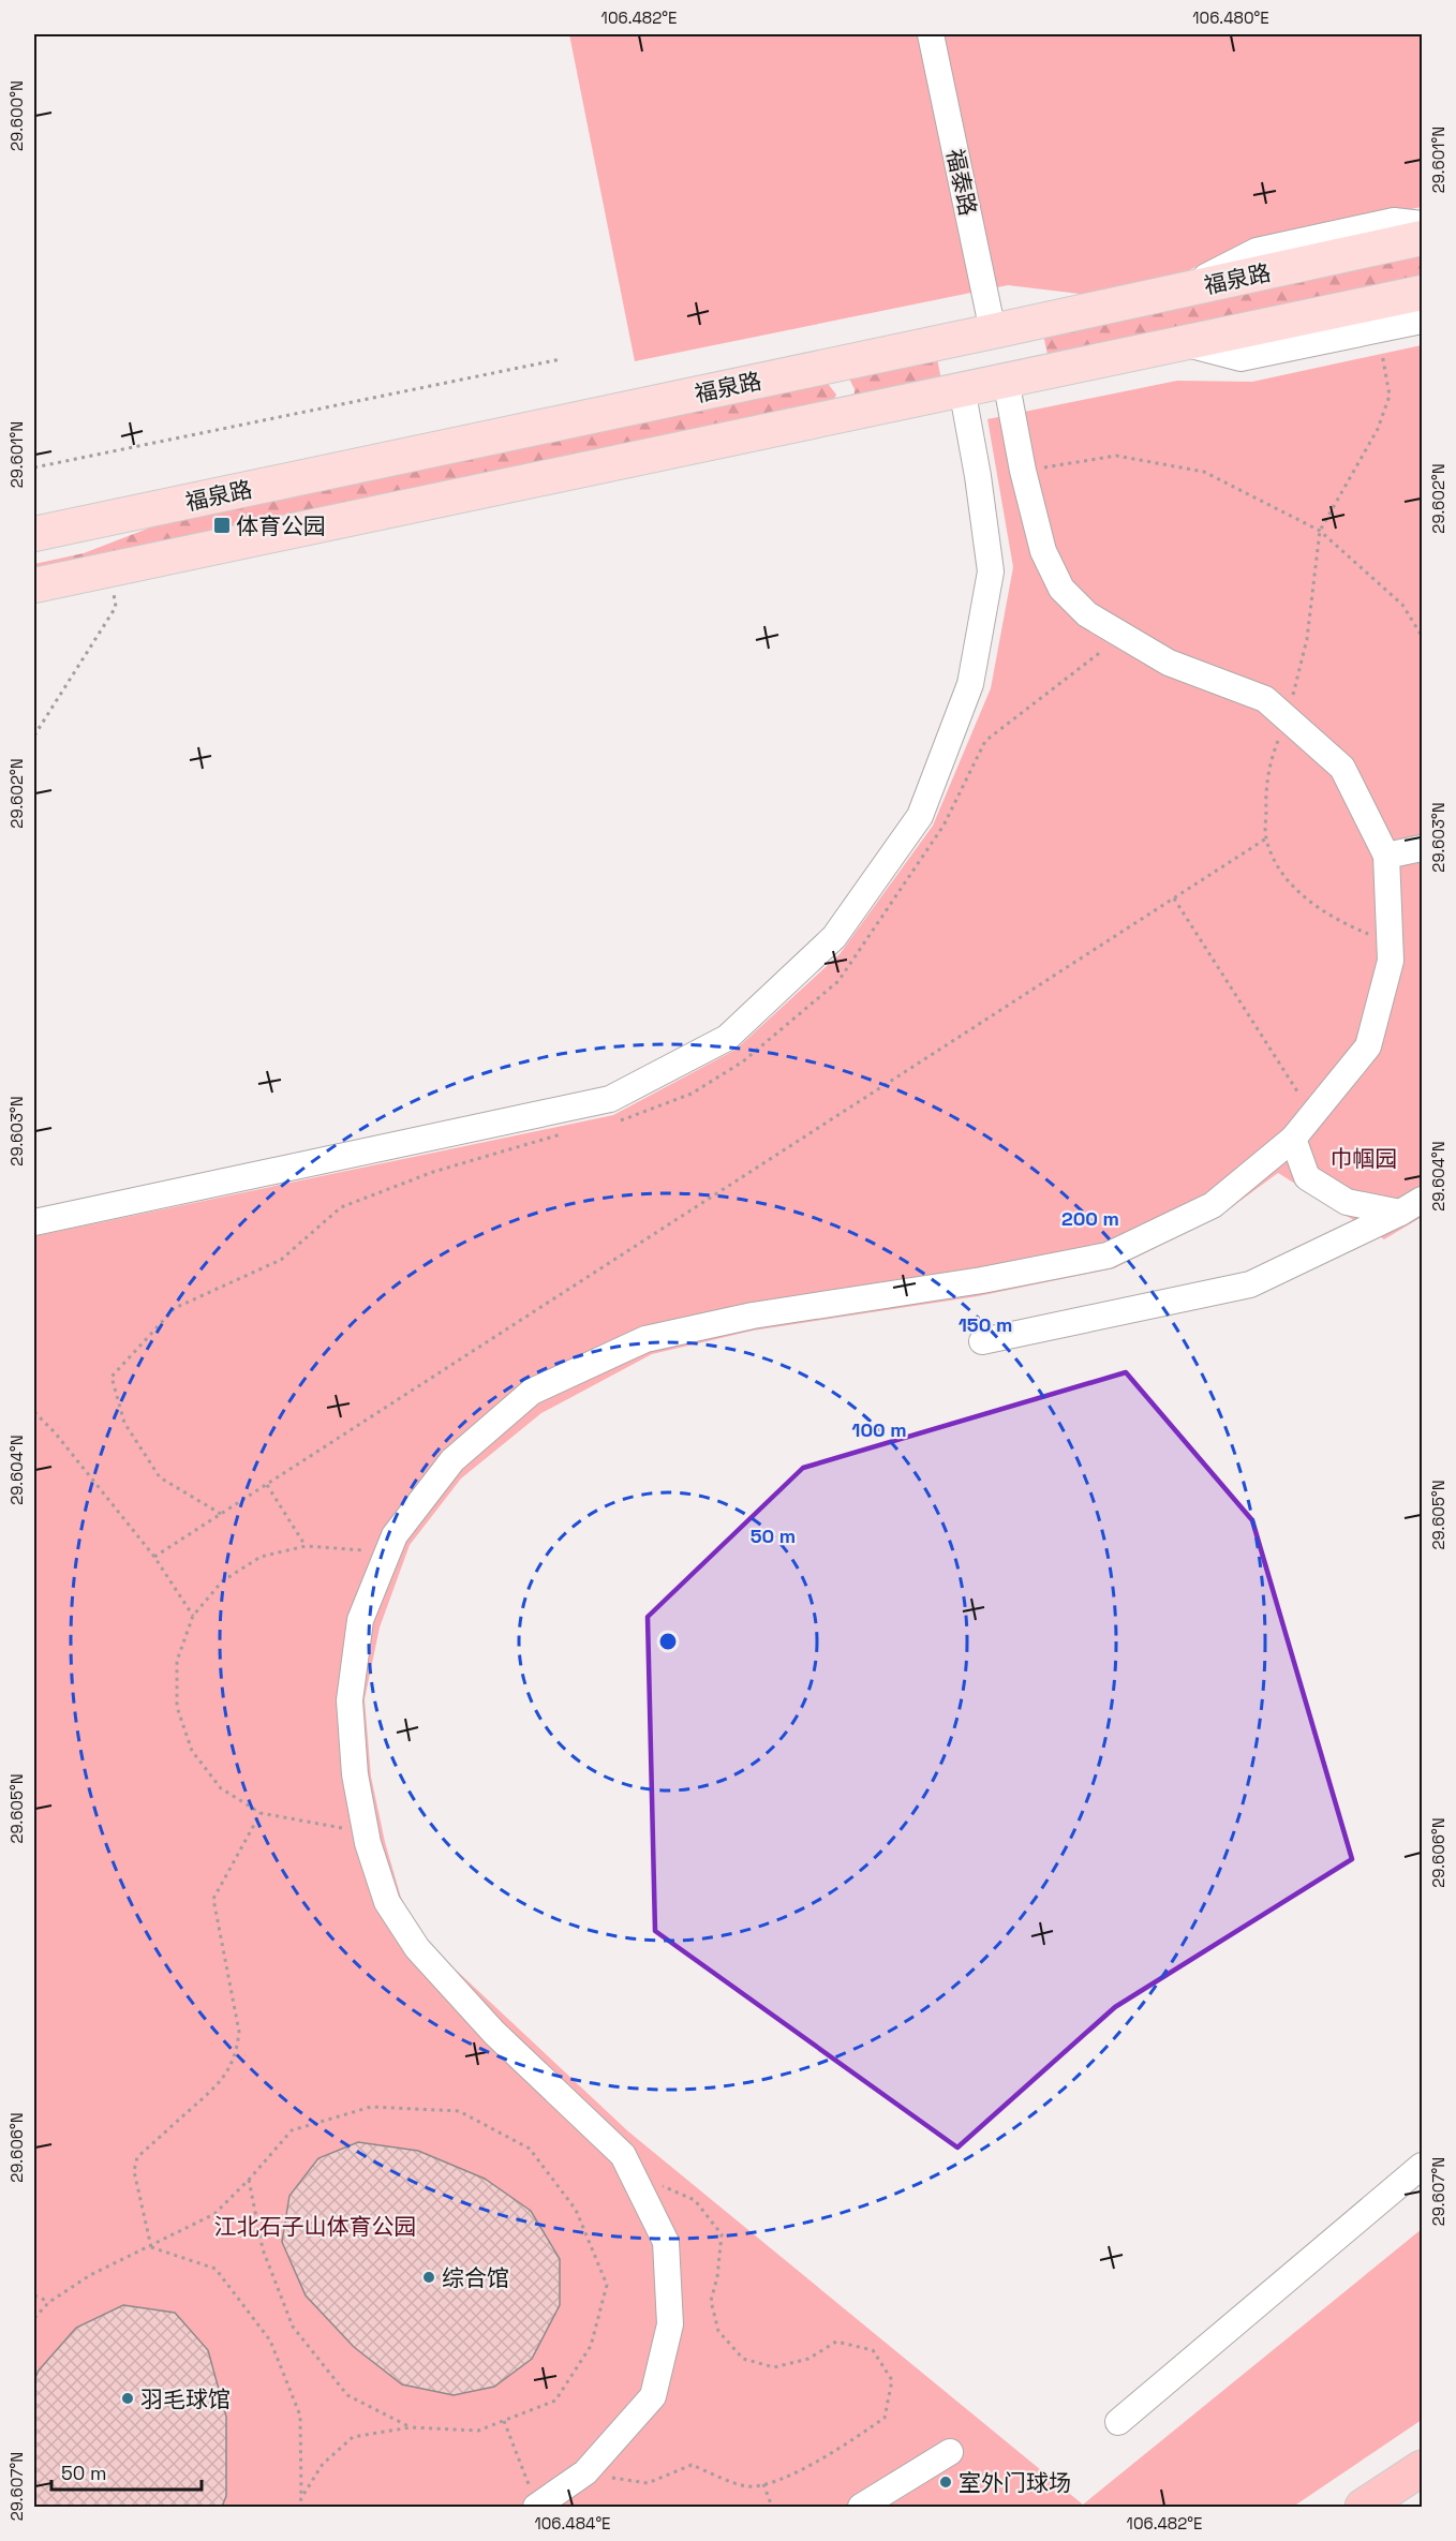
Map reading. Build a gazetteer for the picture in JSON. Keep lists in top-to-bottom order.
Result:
{
  "streets": {
    "main road": ["福泉路"],
    "street": ["福泰路"]
  },
  "crossings": [
    ["福泰路", "福泉路"]
  ],
  "parks": ["巾帼园", "江北石子山体育公园"],
  "places": {
    "transit": ["体育公园"],
    "other": ["综合馆", "羽毛球馆", "室外门球场"]
  },
  "scale_bar": "50 m",
  "coordinates": [
    "106.482°E",
    "106.480°E",
    "29.600°N",
    "29.601°N",
    "29.602°N",
    "29.603°N",
    "29.604°N",
    "29.605°N",
    "29.606°N",
    "29.607°N",
    "106.484°E"
  ],
  "rings": [
    "200 m",
    "150 m",
    "100 m",
    "50 m"
  ]
}
